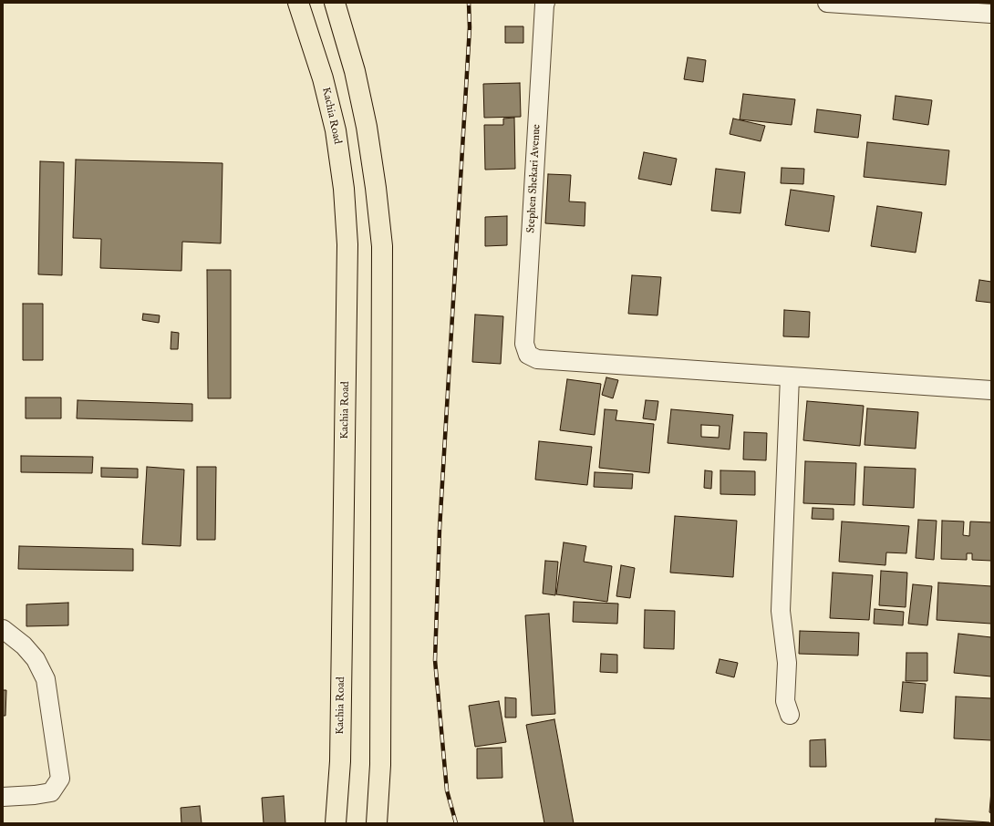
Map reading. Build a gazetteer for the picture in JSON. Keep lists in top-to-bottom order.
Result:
{
  "streets": {
    "main road": ["Kachia Road"],
    "street": ["Stephen Shekari Avenue"]
  }
}
